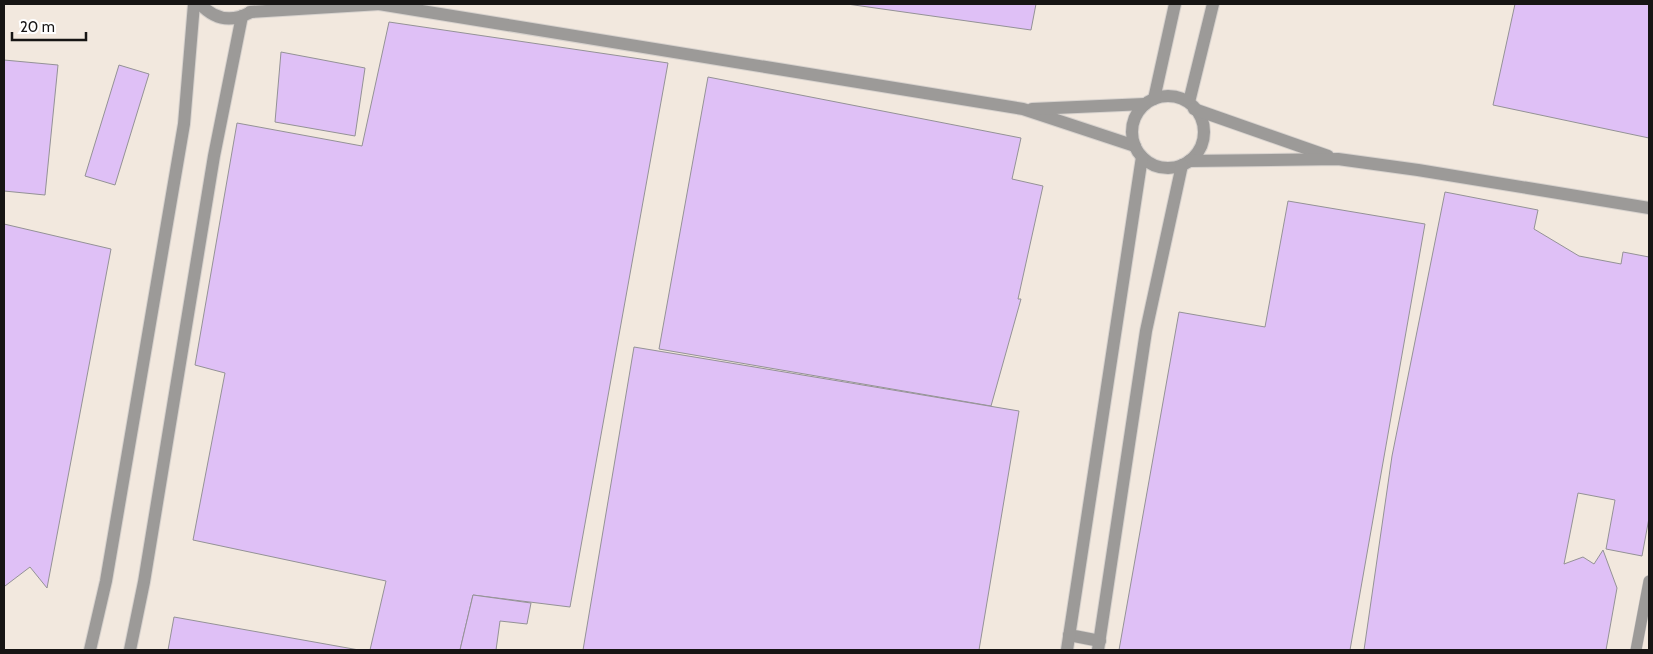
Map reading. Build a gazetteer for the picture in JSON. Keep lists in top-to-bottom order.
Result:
{
  "scale_bar": "20 m"
}
